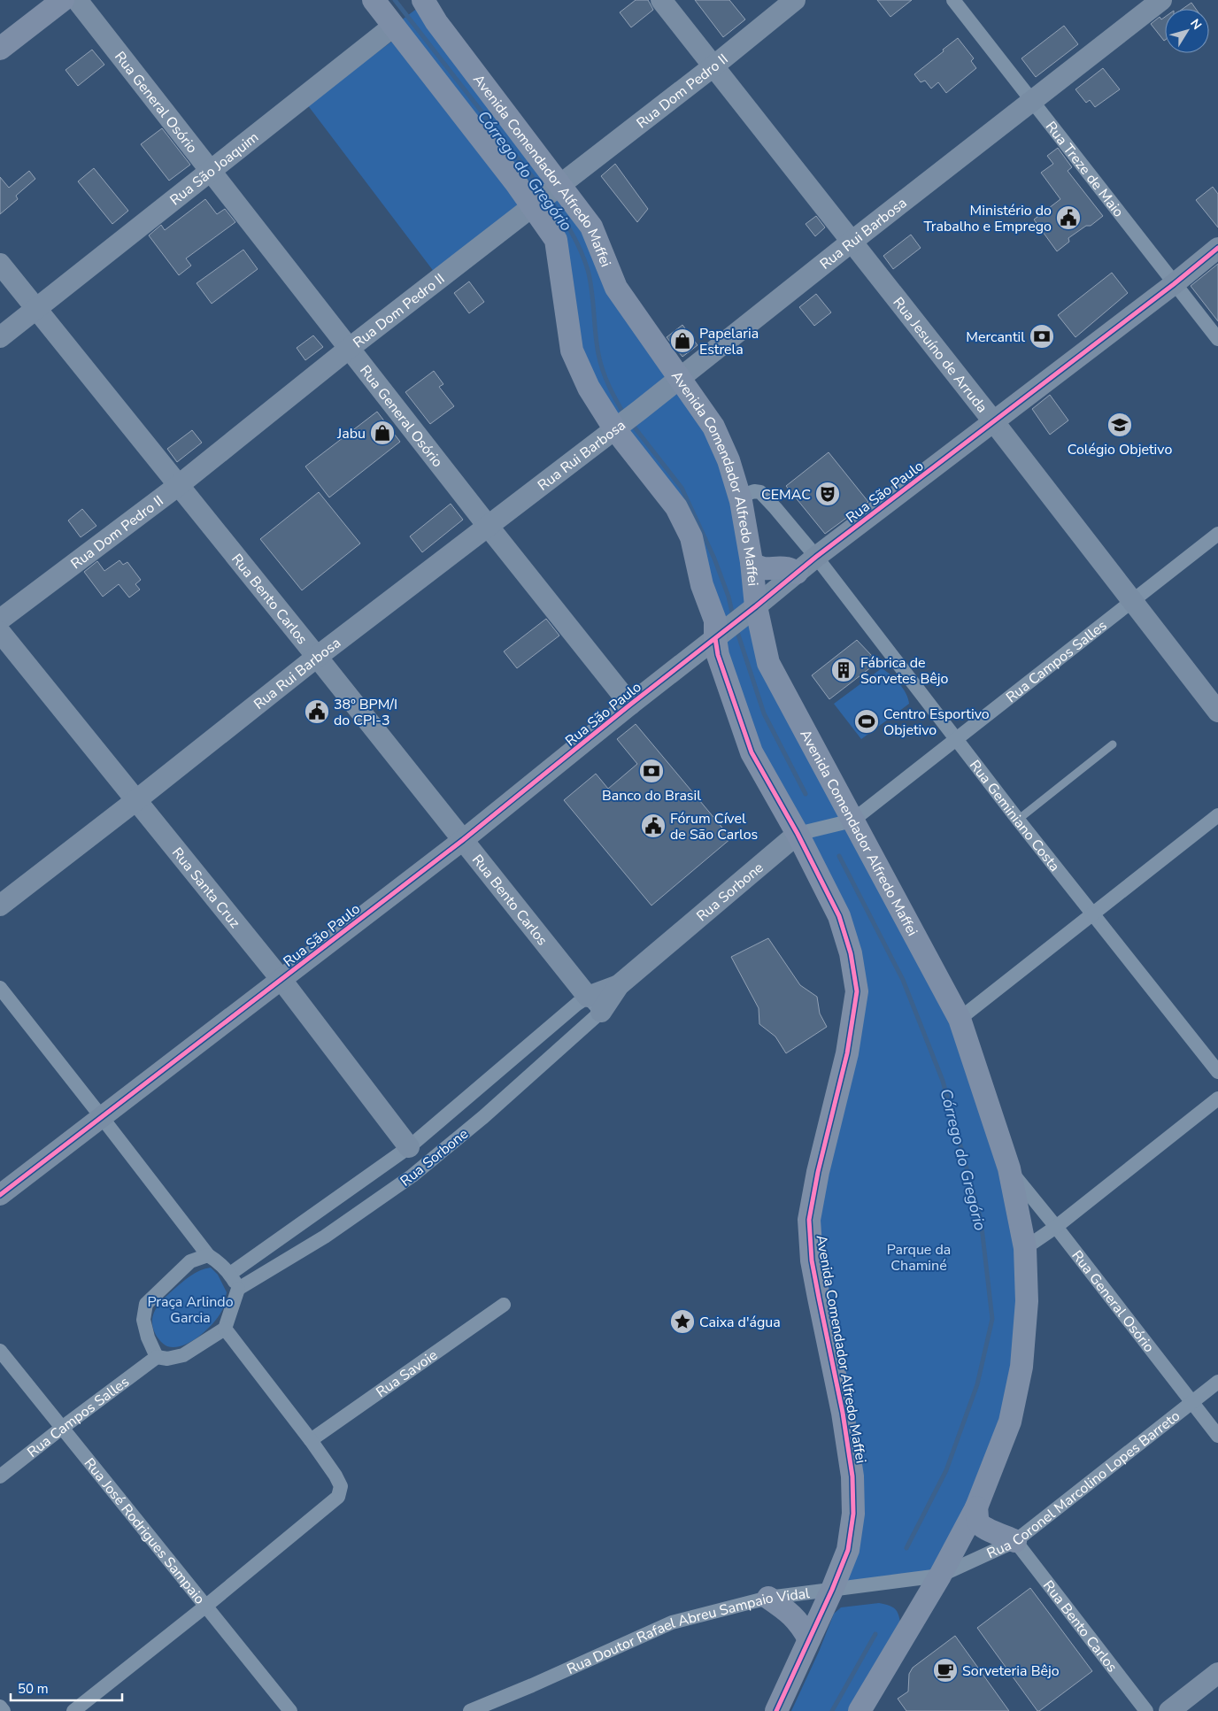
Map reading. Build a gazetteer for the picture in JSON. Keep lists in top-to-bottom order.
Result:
{
  "streets": {
    "main road": ["Avenida Comendador Alfredo Maffei"],
    "street": [
      "Rua Dom Pedro II",
      "Rua General Osório",
      "Rua São Joaquim",
      "Rua Treze de Maio",
      "Rua Rui Barbosa",
      "Rua Jesuíno de Arruda",
      "Rua São Paulo",
      "Rua Bento Carlos",
      "Rua Campos Salles",
      "Rua Geminiano Costa",
      "Rua Santa Cruz",
      "Rua Sorbone",
      "Rua Savoie",
      "Rua Coronel Marcolino Lopes Barreto",
      "Rua José Rodrigues Sampaio",
      "Rua Doutor Rafael Abreu Sampaio Vidal"
    ]
  },
  "crossings": [
    ["Rua Dom Pedro II", "Rua General Osório"],
    ["Rua Dom Pedro II", "Avenida Comendador Alfredo Maffei"],
    ["Rua Dom Pedro II", "Rua Jesuíno de Arruda"],
    ["Rua Dom Pedro II", "Rua Bento Carlos"],
    ["Rua General Osório", "Rua São Joaquim"],
    ["Rua General Osório", "Avenida Comendador Alfredo Maffei"],
    ["Rua General Osório", "Rua Rui Barbosa"],
    ["Rua General Osório", "Rua São Paulo"],
    ["Rua General Osório", "Rua Coronel Marcolino Lopes Barreto"],
    ["Rua São Joaquim", "Avenida Comendador Alfredo Maffei"],
    ["Rua São Joaquim", "Rua Bento Carlos"],
    ["Rua Treze de Maio", "Rua Rui Barbosa"],
    ["Rua Treze de Maio", "Rua São Paulo"],
    ["Avenida Comendador Alfredo Maffei", "Rua Rui Barbosa"],
    ["Avenida Comendador Alfredo Maffei", "Rua São Paulo"],
    ["Avenida Comendador Alfredo Maffei", "Rua Campos Salles"],
    ["Avenida Comendador Alfredo Maffei", "Rua Geminiano Costa"],
    ["Avenida Comendador Alfredo Maffei", "Rua Sorbone"],
    ["Avenida Comendador Alfredo Maffei", "Rua Coronel Marcolino Lopes Barreto"],
    ["Avenida Comendador Alfredo Maffei", "Rua Doutor Rafael Abreu Sampaio Vidal"],
    ["Rua Rui Barbosa", "Rua Jesuíno de Arruda"],
    ["Rua Rui Barbosa", "Rua Bento Carlos"],
    ["Rua Rui Barbosa", "Rua Santa Cruz"],
    ["Rua Jesuíno de Arruda", "Rua São Paulo"],
    ["Rua Jesuíno de Arruda", "Rua Campos Salles"],
    ["Rua São Paulo", "Rua Bento Carlos"],
    ["Rua São Paulo", "Rua Geminiano Costa"],
    ["Rua São Paulo", "Rua Santa Cruz"],
    ["Rua Bento Carlos", "Rua Sorbone"],
    ["Rua Bento Carlos", "Rua Coronel Marcolino Lopes Barreto"],
    ["Rua Campos Salles", "Rua Geminiano Costa"],
    ["Rua Campos Salles", "Rua Sorbone"],
    ["Rua Campos Salles", "Rua José Rodrigues Sampaio"],
    ["Rua Santa Cruz", "Rua Sorbone"],
    ["Rua Coronel Marcolino Lopes Barreto", "Rua Doutor Rafael Abreu Sampaio Vidal"]
  ],
  "water": ["Córrego do Gregório"],
  "parks": ["Parque da Chaminé", "Praça Arlindo Garcia"],
  "places": {
    "public building": ["Ministério do Trabalho e Emprego", "38º BPM/I do CPI-3", "Fórum Cível de São Carlos"],
    "bank": ["Mercantil", "Banco do Brasil"],
    "shop": ["Papelaria Estrela", "Jabu"],
    "school or university": ["Colégio Objetivo"],
    "theatre": ["CEMAC"],
    "building": ["Fábrica de Sorvetes Bêjo"],
    "sports": ["Centro Esportivo Objetivo"],
    "place": ["Caixa d'água"],
    "cafe": ["Sorveteria Bêjo"]
  },
  "scale_bar": "50 m",
  "north": "top right"
}
